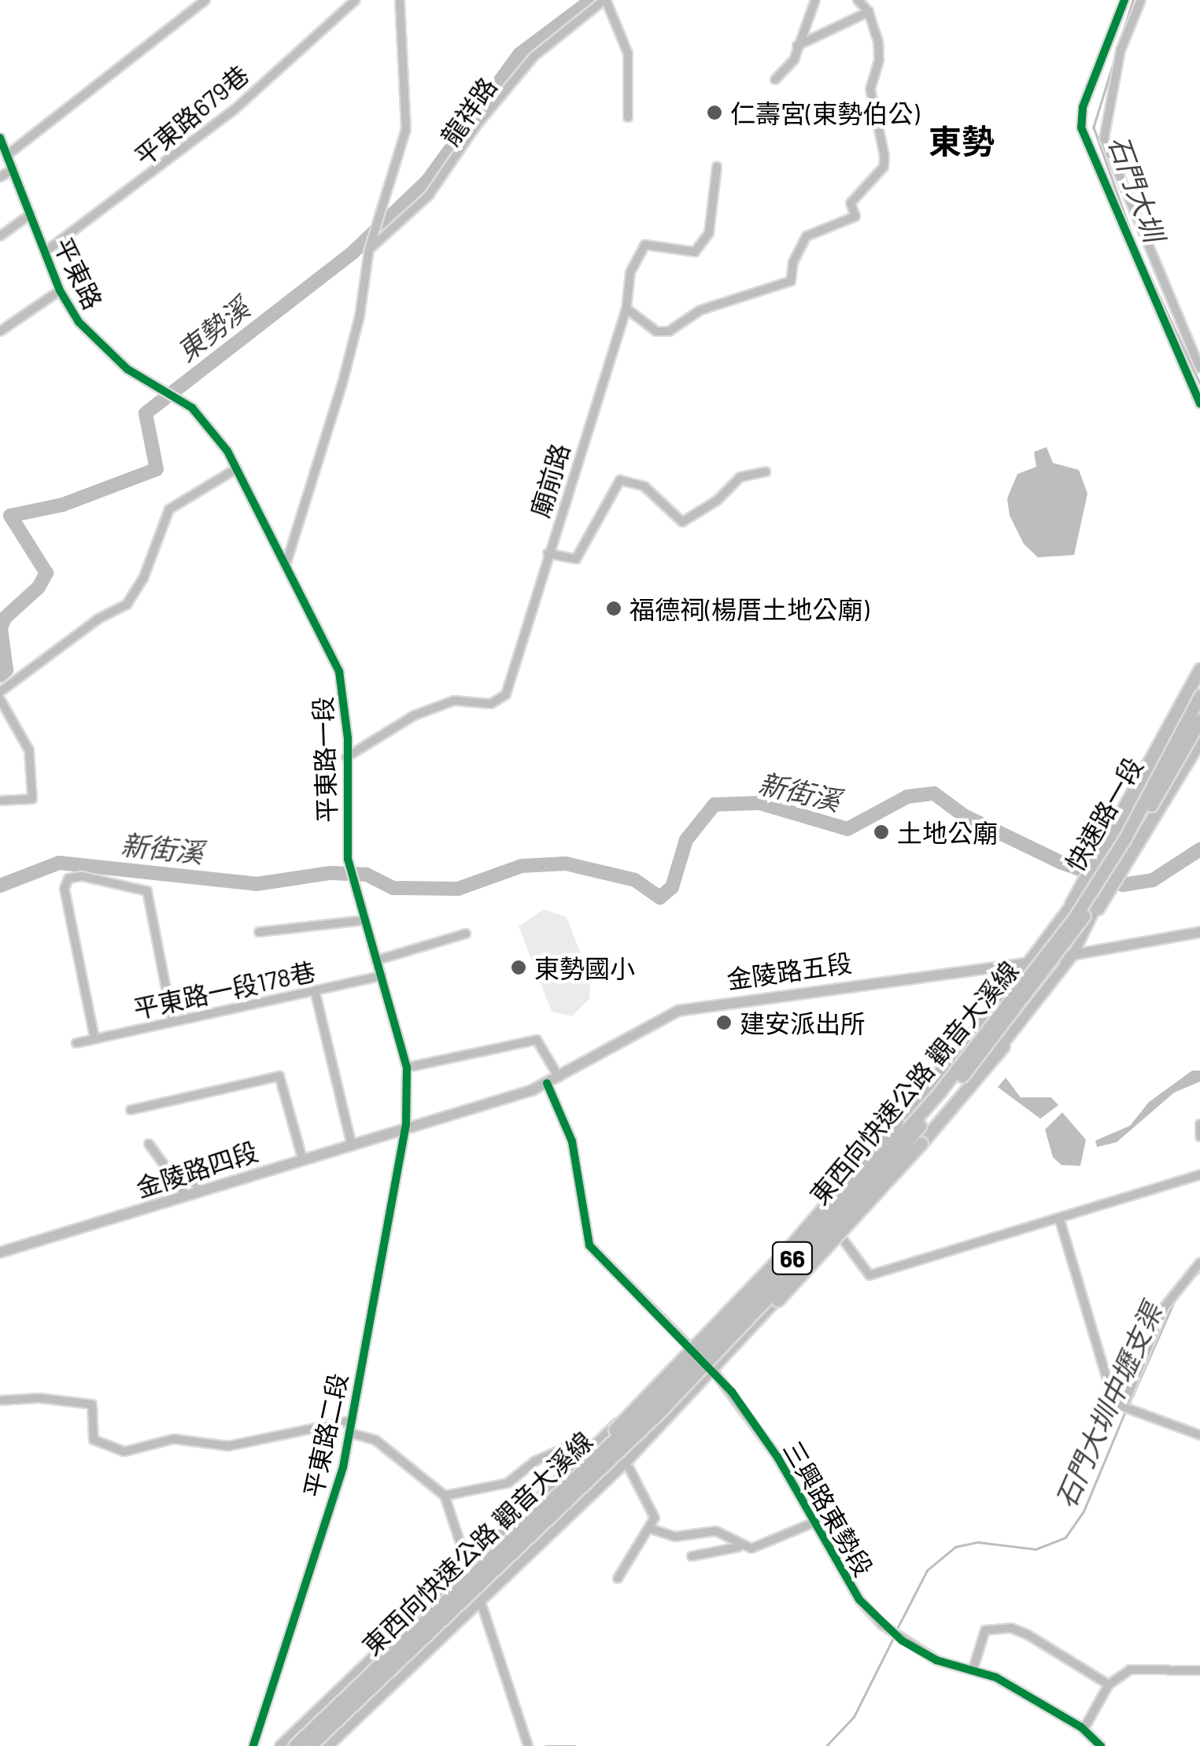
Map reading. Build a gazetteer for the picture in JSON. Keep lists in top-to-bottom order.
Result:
{
  "streets": {
    "highway": ["東西向快速公路 觀音大溪線", "66"],
    "main road": ["快速路一段", "金陵路五段", "金陵路四段"],
    "street": [
      "龍祥路",
      "平東路679巷",
      "平東路",
      "廟前路",
      "平東路一段",
      "平東路一段178巷",
      "平東路二段",
      "三興路東勢段"
    ]
  },
  "crossings": [
    ["龍祥路", "平東路一段"],
    ["平東路679巷", "平東路"],
    ["平東路", "平東路一段"],
    ["廟前路", "平東路一段"],
    ["平東路一段", "金陵路五段"],
    ["平東路一段", "平東路一段178巷"],
    ["平東路一段", "金陵路四段"],
    ["平東路一段", "平東路二段"],
    ["快速路一段", "金陵路五段"],
    ["快速路一段", "66"],
    ["金陵路五段", "金陵路四段"],
    ["金陵路五段", "66"],
    ["金陵路五段", "平東路二段"],
    ["金陵路五段", "三興路東勢段"],
    ["金陵路四段", "平東路二段"],
    ["66", "三興路東勢段"]
  ],
  "districts": ["東勢"],
  "water": [
    "石門大圳",
    "東勢溪",
    "新街溪",
    "石門大圳中壢支渠"
  ],
  "places": [
    "仁壽宮(東勢伯公)",
    "福德祠(楊厝土地公廟)",
    "土地公廟",
    "東勢國小",
    "建安派出所"
  ]
}
